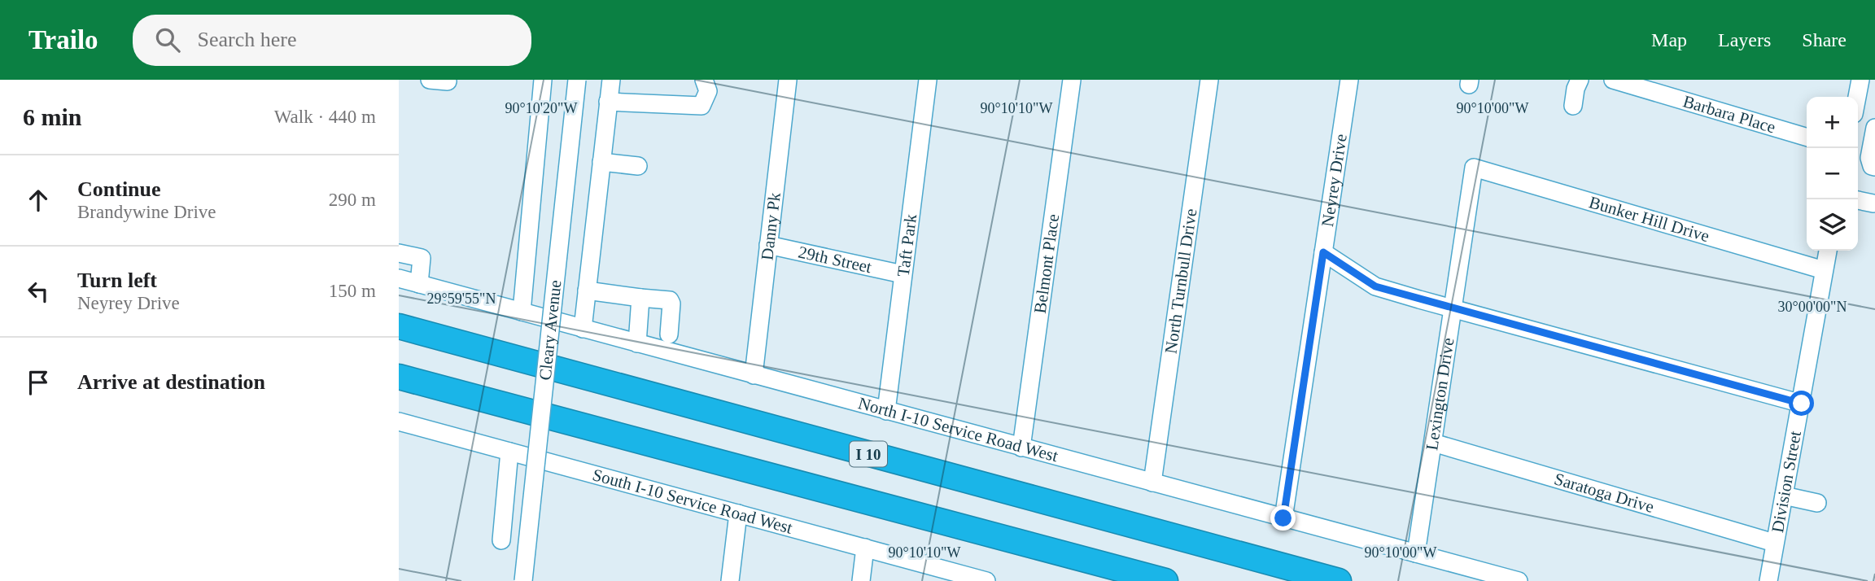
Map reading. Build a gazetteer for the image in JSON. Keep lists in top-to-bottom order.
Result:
{
  "streets": {
    "highway": ["I 10"],
    "street": [
      "Barbara Place",
      "Neyrey Drive",
      "Bunker Hill Drive",
      "Danny Pk",
      "Taft Park",
      "29th Street",
      "Belmont Place",
      "North Turnbull Drive",
      "Cleary Avenue",
      "Lexington Drive",
      "North I-10 Service Road West",
      "Division Street",
      "Saratoga Drive",
      "South I-10 Service Road West"
    ]
  },
  "crossings": [
    ["Neyrey Drive", "North I-10 Service Road West"],
    ["Bunker Hill Drive", "Lexington Drive"],
    ["Bunker Hill Drive", "Division Street"],
    ["Danny Pk", "29th Street"],
    ["Danny Pk", "North I-10 Service Road West"],
    ["Taft Park", "29th Street"],
    ["Taft Park", "North I-10 Service Road West"],
    ["Belmont Place", "North I-10 Service Road West"],
    ["North Turnbull Drive", "North I-10 Service Road West"],
    ["Lexington Drive", "North I-10 Service Road West"],
    ["Lexington Drive", "Saratoga Drive"],
    ["Division Street", "Saratoga Drive"]
  ],
  "page": {
    "header": "Trailo",
    "search": "Search here",
    "nav": ["Map", "Layers", "Share"],
    "heading": ["6 min", "Walk · 440 m"],
    "map_buttons": ["+", "−"],
    "list": [
      ["Continue", "Brandywine Drive", "290 m"],
      ["Turn left", "Neyrey Drive", "150 m"],
      "Arrive at destination"
    ]
  },
  "coordinates": [
    "90°10'20\"W",
    "90°10'10\"W",
    "90°10'00\"W",
    "29°59'55\"N",
    "30°00'00\"N"
  ]
}
